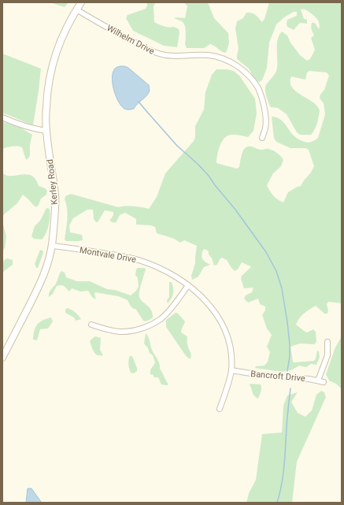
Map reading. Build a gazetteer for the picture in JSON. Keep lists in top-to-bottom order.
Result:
{
  "streets": {
    "street": [
      "Wilhelm Drive",
      "Kerley Road",
      "Montvale Drive",
      "Bancroft Drive"
    ]
  },
  "crossings": [
    ["Wilhelm Drive", "Kerley Road"],
    ["Kerley Road", "Montvale Drive"],
    ["Montvale Drive", "Bancroft Drive"]
  ]
}
